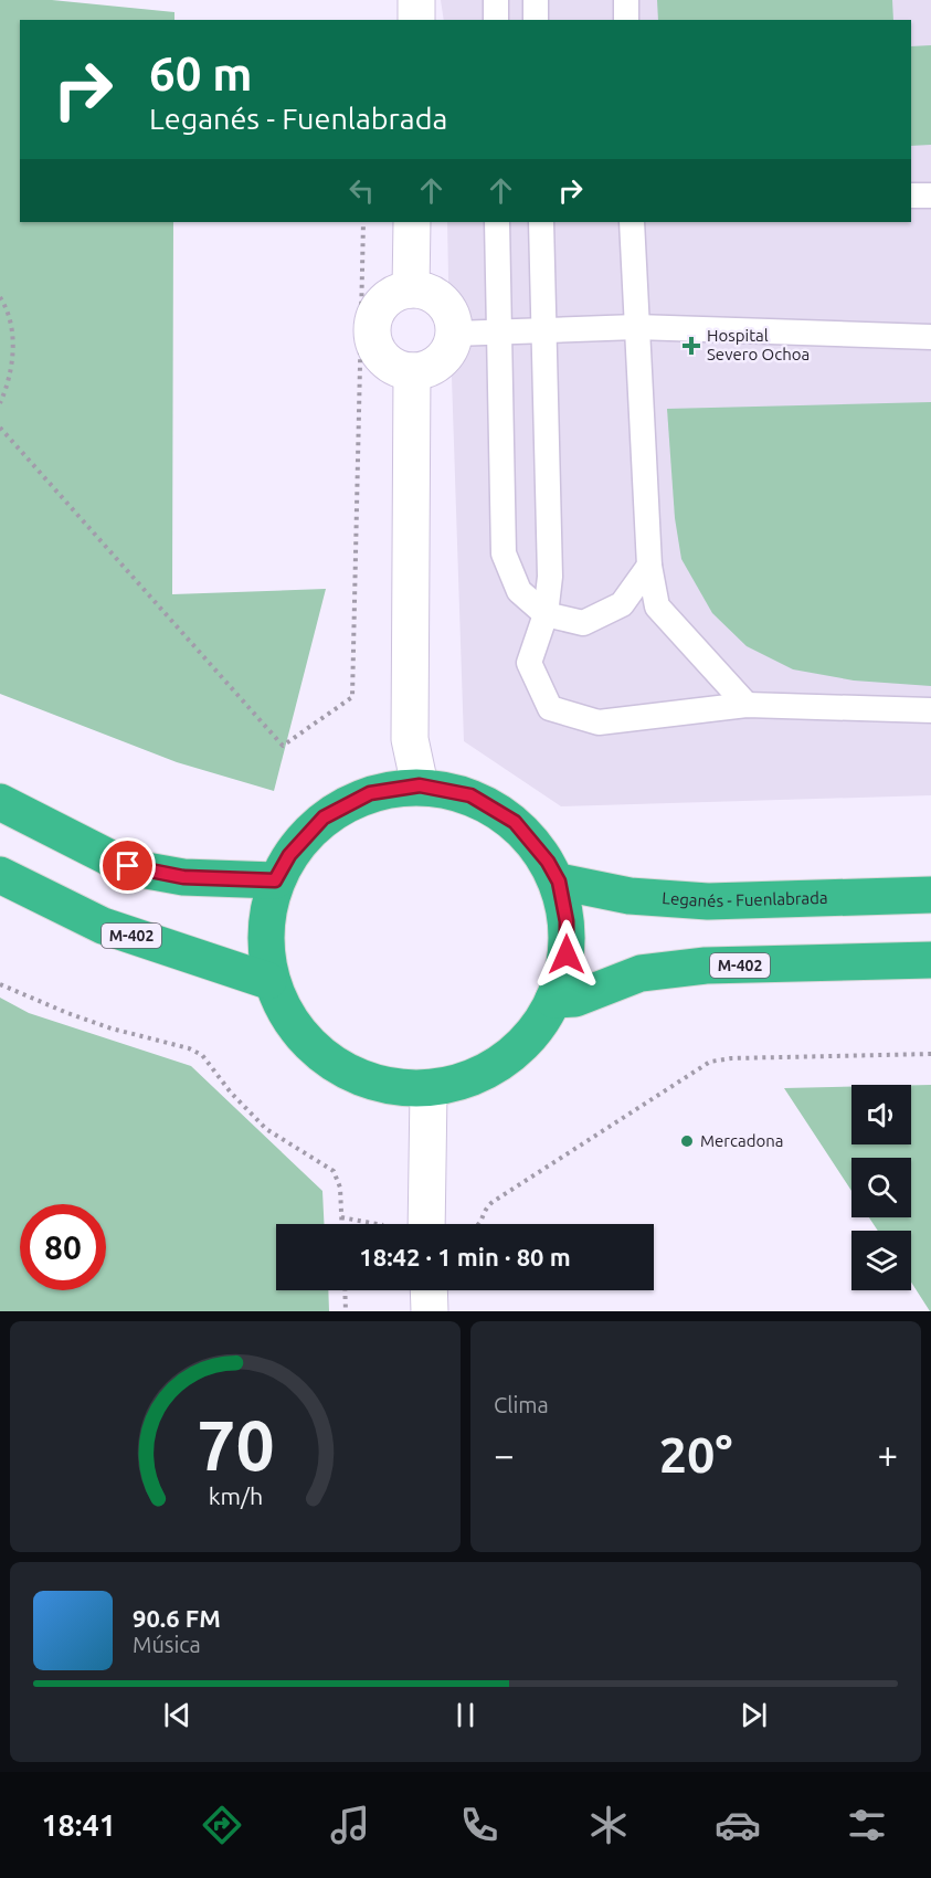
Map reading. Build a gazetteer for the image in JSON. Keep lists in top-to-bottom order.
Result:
{
  "streets": {
    "highway": ["Leganés - Fuenlabrada", "M-402"]
  },
  "places": {
    "health": ["Hospital Severo Ochoa"],
    "other": ["Mercadona"]
  },
  "page": {
    "turn": ["60 m", "Leganés - Fuenlabrada"],
    "limit": "80",
    "trip": "18:42 · 1 min · 80 m",
    "tile": "Clima",
    "heat": ["−", "20°", "+"],
    "song": ["90.6 FM", "Música"],
    "tabs": "18:41",
    "gauge": ["70", "km/h"]
  }
}
